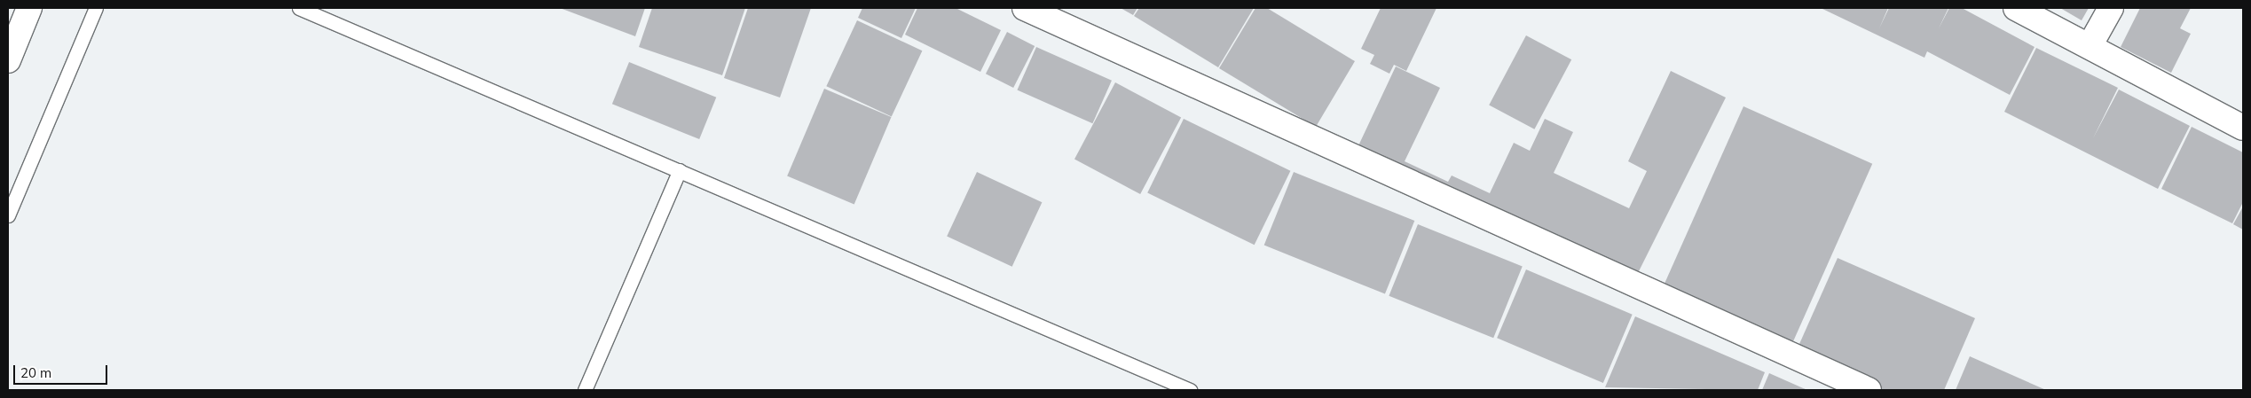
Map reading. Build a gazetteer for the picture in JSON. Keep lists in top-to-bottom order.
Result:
{
  "scale_bar": "20 m"
}
